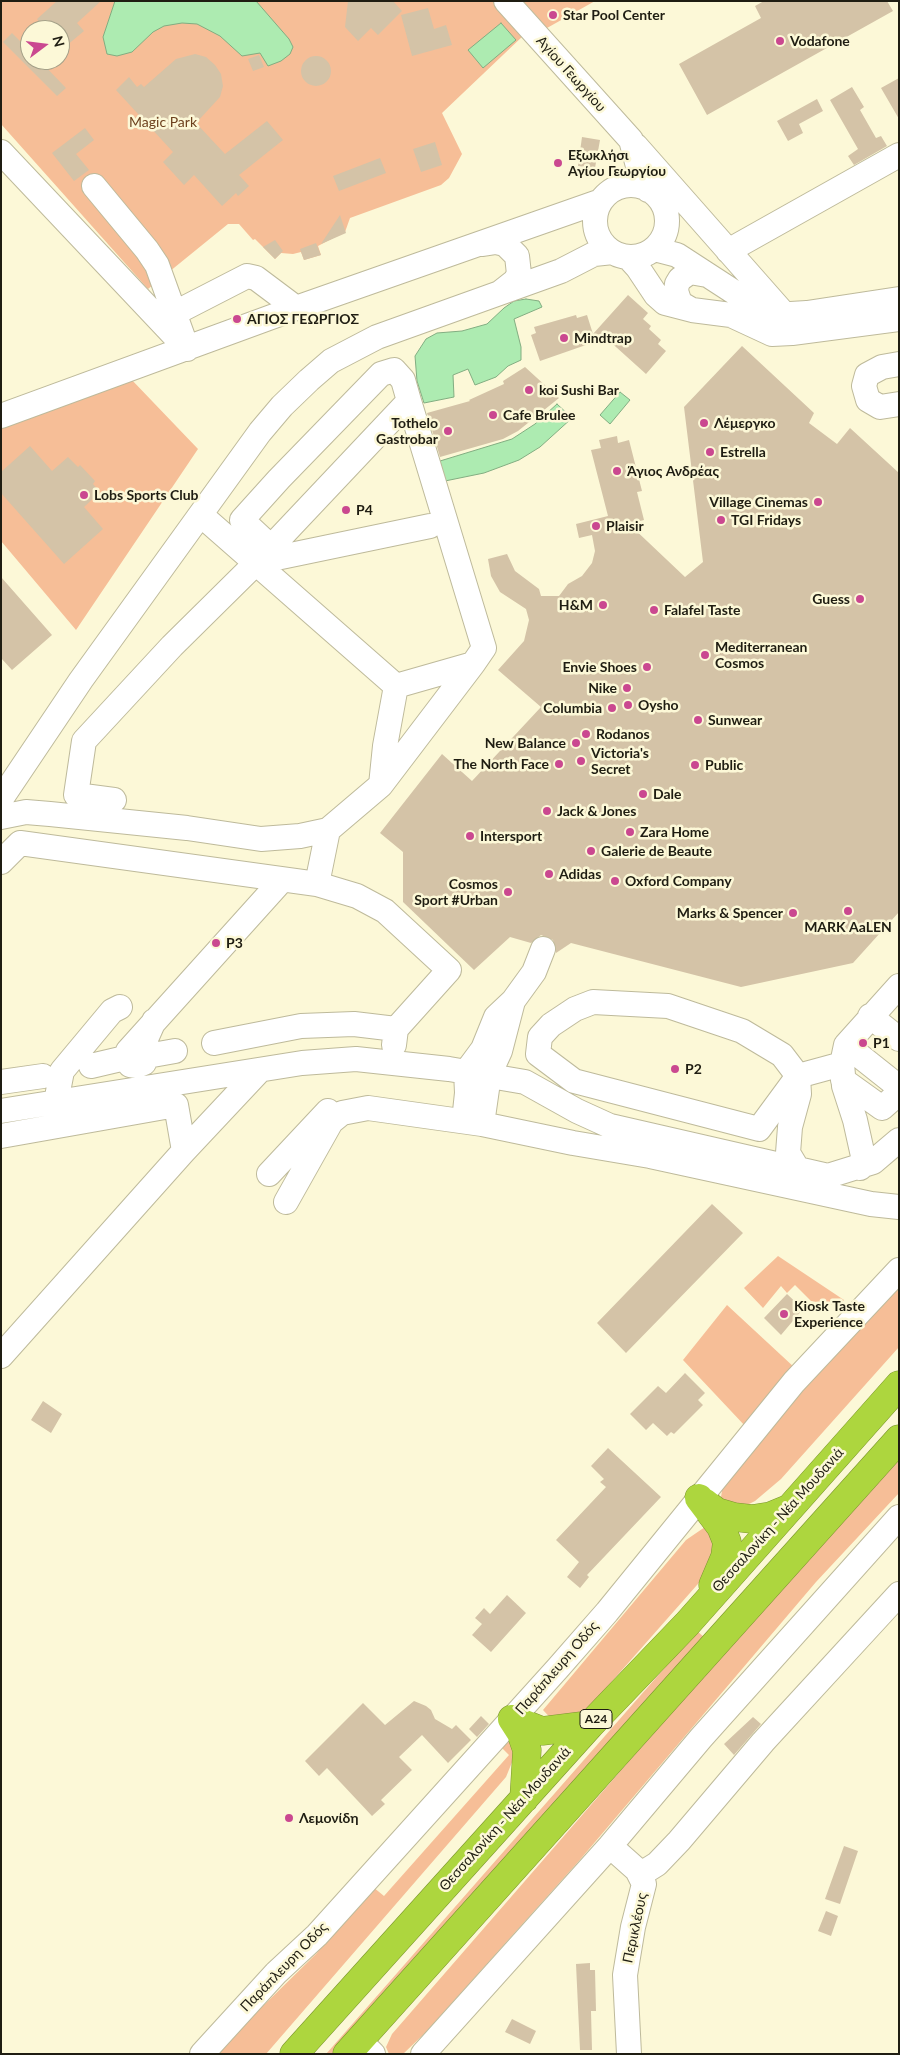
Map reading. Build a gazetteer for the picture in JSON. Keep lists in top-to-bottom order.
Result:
{
  "streets": {
    "highway": ["Θεσσαλονίκη - Νέα Μουδανιά", "Α24"],
    "street": ["Αγίου Γεωργίου", "Παράπλευρη Οδός", "Περικλέους"]
  },
  "parks": ["Magic Park"],
  "places": [
    "Star Pool Center",
    "Vodafone",
    "Εξωκλήσι Αγίου Γεωργίου",
    "ΑΓΙΟΣ ΓΕΩΡΓΙΟΣ",
    "Mindtrap",
    "koi Sushi Bar",
    "Cafe Brulee",
    "Λέμεργκο",
    "Tothelo Gastrobar",
    "Estrella",
    "Άγιος Ανδρέας",
    "Lobs Sports Club",
    "Village Cinemas",
    "P4",
    "TGI Fridays",
    "Plaisir",
    "Guess",
    "H&M",
    "Falafel Taste",
    "Mediterranean Cosmos",
    "Envie Shoes",
    "Nike",
    "Oysho",
    "Columbia",
    "Sunwear",
    "Rodanos",
    "New Balance",
    "Victoria's Secret",
    "The North Face",
    "Public",
    "Dale",
    "Jack & Jones",
    "Zara Home",
    "Intersport",
    "Galerie de Beaute",
    "Adidas",
    "Oxford Company",
    "Cosmos Sport #Urban",
    "MARK AaLEN",
    "Marks & Spencer",
    "P3",
    "P1",
    "P2",
    "Kiosk Taste Experience",
    "Λεμονίδη"
  ],
  "north": "right"
}
